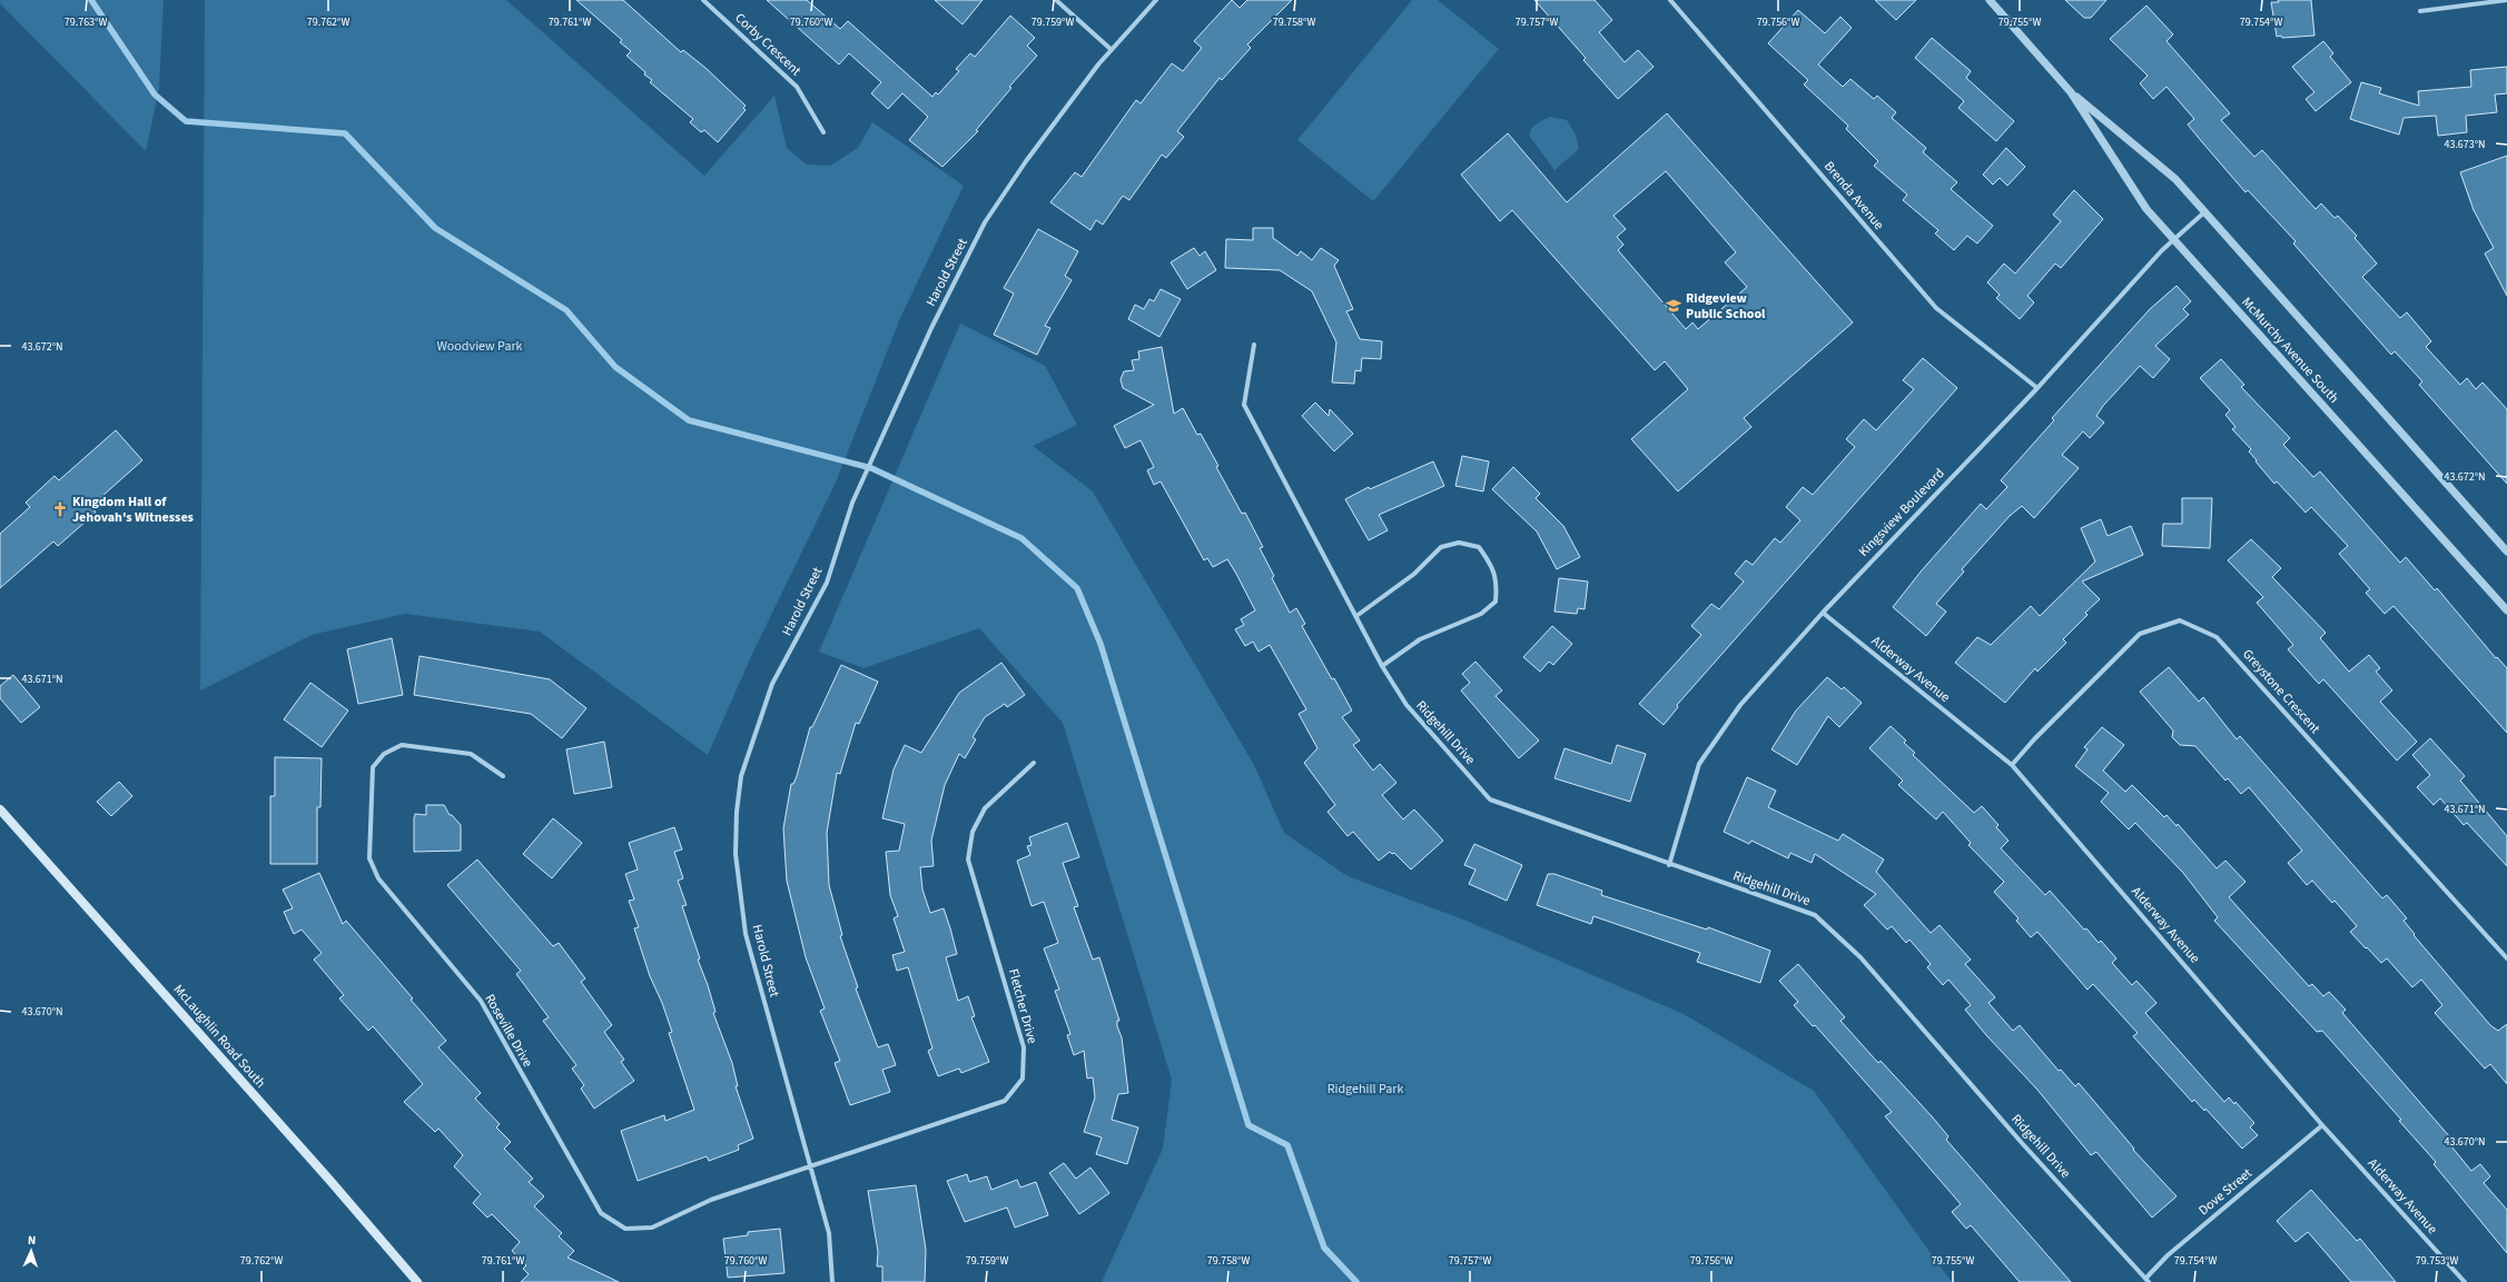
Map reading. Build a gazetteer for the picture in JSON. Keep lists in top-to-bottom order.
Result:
{
  "streets": {
    "main road": ["McLaughlin Road South"],
    "street": [
      "Corby Crescent",
      "Brenda Avenue",
      "Harold Street",
      "McMurchy Avenue South",
      "Kingsview Boulevard",
      "Alderway Avenue",
      "Greystone Crescent",
      "Ridgehill Drive",
      "Fletcher Drive",
      "Roseville Drive",
      "Dove Street"
    ]
  },
  "crossings": [
    ["Brenda Avenue", "Kingsview Boulevard"],
    ["Harold Street", "Fletcher Drive"],
    ["Harold Street", "Roseville Drive"],
    ["McMurchy Avenue South", "Kingsview Boulevard"],
    ["Kingsview Boulevard", "Alderway Avenue"],
    ["Kingsview Boulevard", "Ridgehill Drive"],
    ["Alderway Avenue", "Greystone Crescent"],
    ["Alderway Avenue", "Dove Street"],
    ["Ridgehill Drive", "Dove Street"],
    ["Fletcher Drive", "Roseville Drive"]
  ],
  "parks": ["Woodview Park", "Ridgehill Park"],
  "places": {
    "school or university": ["Ridgeview Public School"],
    "church": ["Kingdom Hall of Jehovah's Witnesses"]
  },
  "north": "top",
  "coordinates": [
    "79.763°W",
    "79.762°W",
    "79.761°W",
    "79.760°W",
    "79.759°W",
    "79.758°W",
    "79.757°W",
    "79.756°W",
    "79.755°W",
    "79.754°W",
    "43.673°N",
    "43.672°N",
    "43.671°N",
    "43.670°N",
    "79.753°W"
  ]
}
